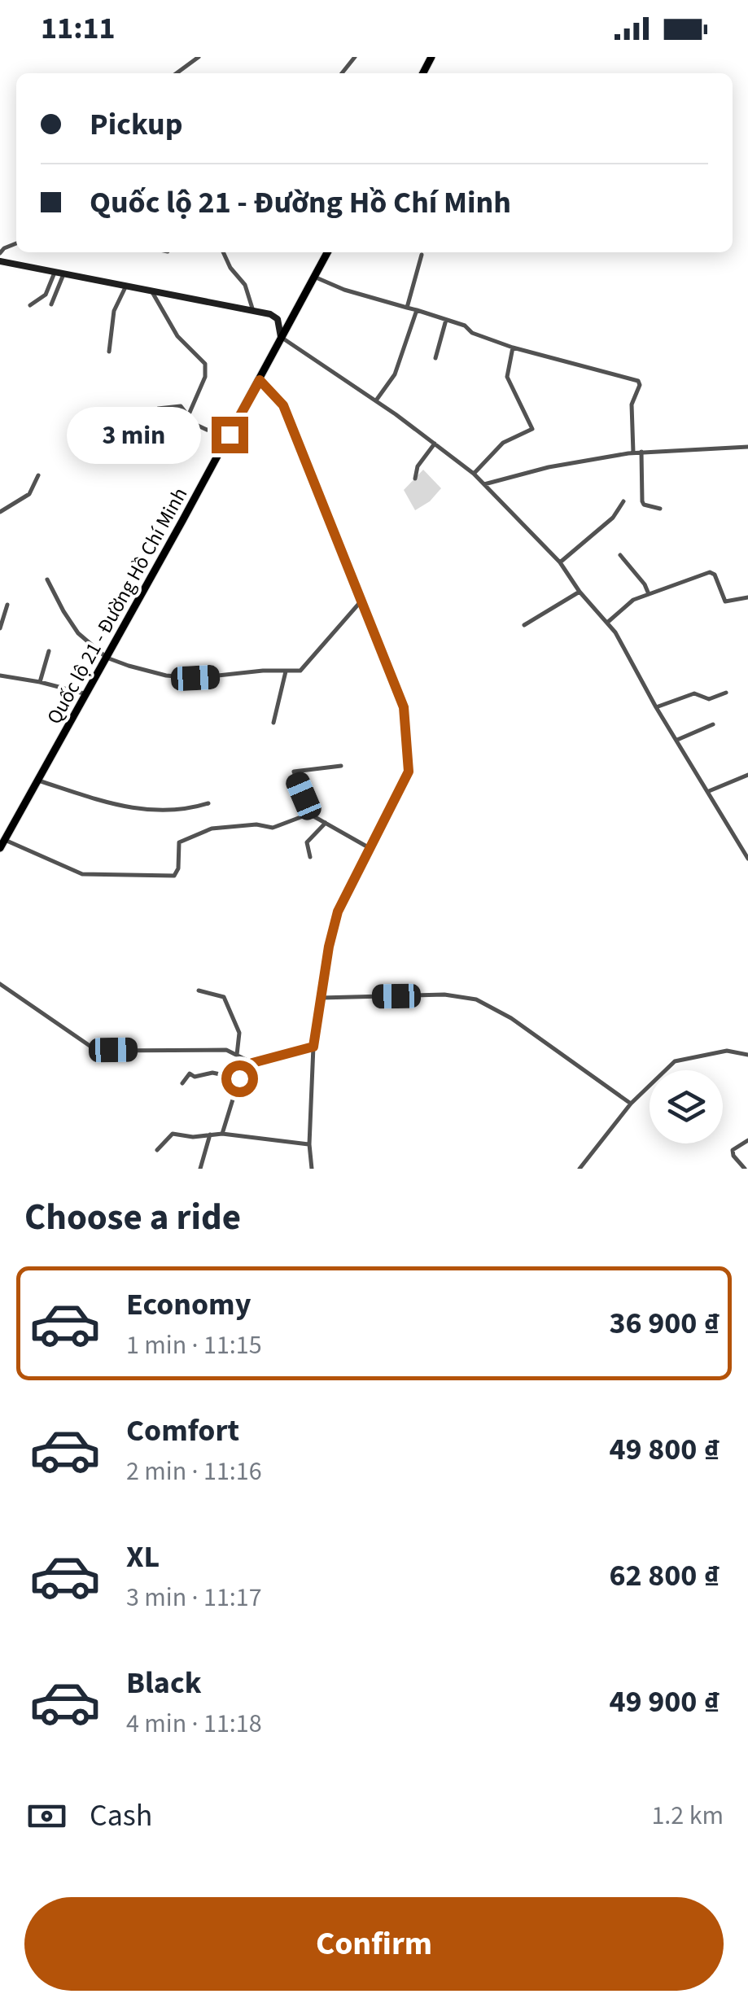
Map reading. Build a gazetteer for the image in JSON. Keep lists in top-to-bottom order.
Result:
{
  "streets": {
    "highway": ["Quốc lộ 21 - Đường Hồ Chí Minh"]
  },
  "page": {
    "status": "11:11",
    "banner": ["Pickup", "Quốc lộ 21 - Đường Hồ Chí Minh"],
    "bubble": "3 min",
    "heading": "Choose a ride",
    "list": [
      {
        "name": "Economy",
        "note": "1 min · 11:15",
        "value": "36 900 ₫"
      },
      {
        "name": "Comfort",
        "note": "2 min · 11:16",
        "value": "49 800 ₫"
      },
      {
        "name": "XL",
        "note": "3 min · 11:17",
        "value": "62 800 ₫"
      },
      {
        "name": "Black",
        "note": "4 min · 11:18",
        "value": "49 900 ₫"
      }
    ],
    "pay": ["Cash", "1.2 km"],
    "buttons": "Confirm"
  }
}
